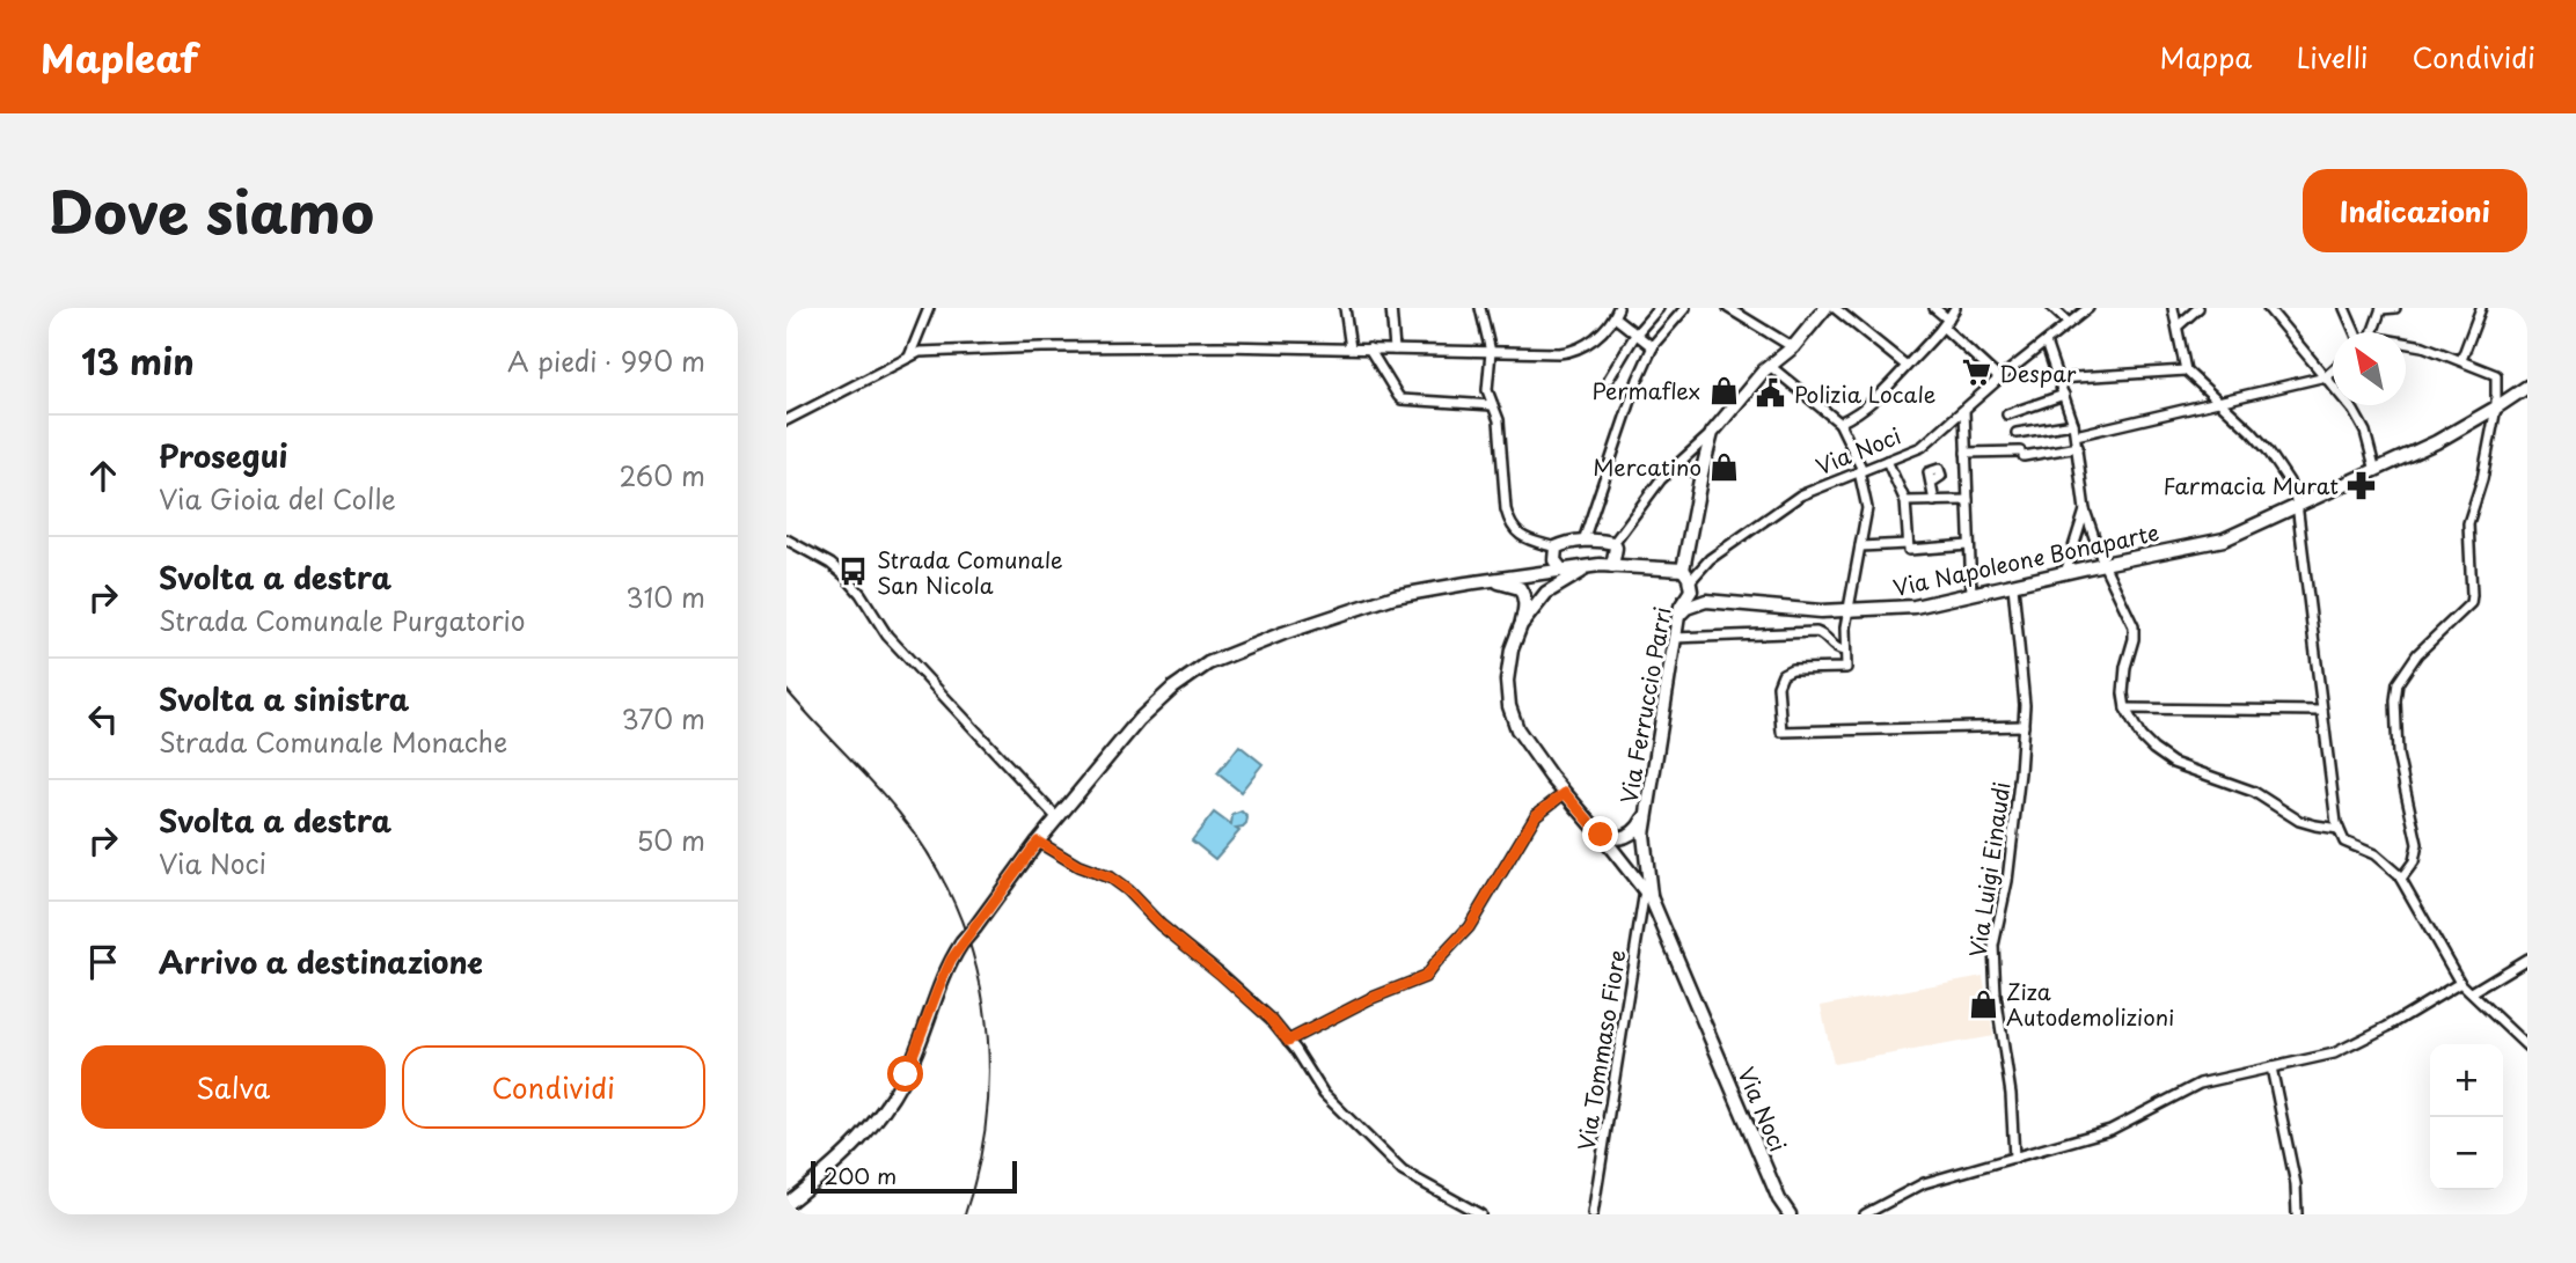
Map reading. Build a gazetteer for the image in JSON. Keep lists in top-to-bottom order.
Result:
{
  "streets": {
    "main road": ["Via Noci", "Via Napoleone Bonaparte", "Via Ferruccio Parri"],
    "street": ["Via Luigi Einaudi", "Via Tommaso Fiore"]
  },
  "crossings": [
    ["Via Noci", "Via Ferruccio Parri"],
    ["Via Noci", "Via Tommaso Fiore"],
    ["Via Napoleone Bonaparte", "Via Luigi Einaudi"],
    ["Via Ferruccio Parri", "Via Tommaso Fiore"]
  ],
  "places": {
    "supermarket": ["Despar"],
    "shop": ["Permaflex", "Mercatino", "Ziza Autodemolizioni"],
    "public building": ["Polizia Locale"],
    "pharmacy": ["Farmacia Murat"],
    "bus stop": ["Strada Comunale San Nicola"]
  },
  "scale_bar": "200 m",
  "north": "top left",
  "page": {
    "header": "Mapleaf",
    "nav": ["Mappa", "Livelli", "Condividi"],
    "title": "Dove siamo",
    "buttons": [
      "Indicazioni",
      ["Salva", "Condividi"]
    ],
    "heading": ["13 min", "A piedi · 990 m"],
    "list": [
      ["Prosegui", "Via Gioia del Colle", "260 m"],
      ["Svolta a destra", "Strada Comunale Purgatorio", "310 m"],
      ["Svolta a sinistra", "Strada Comunale Monache", "370 m"],
      ["Svolta a destra", "Via Noci", "50 m"],
      "Arrivo a destinazione"
    ],
    "map_buttons": ["+", "−"],
    "scale": "200 m"
  }
}
